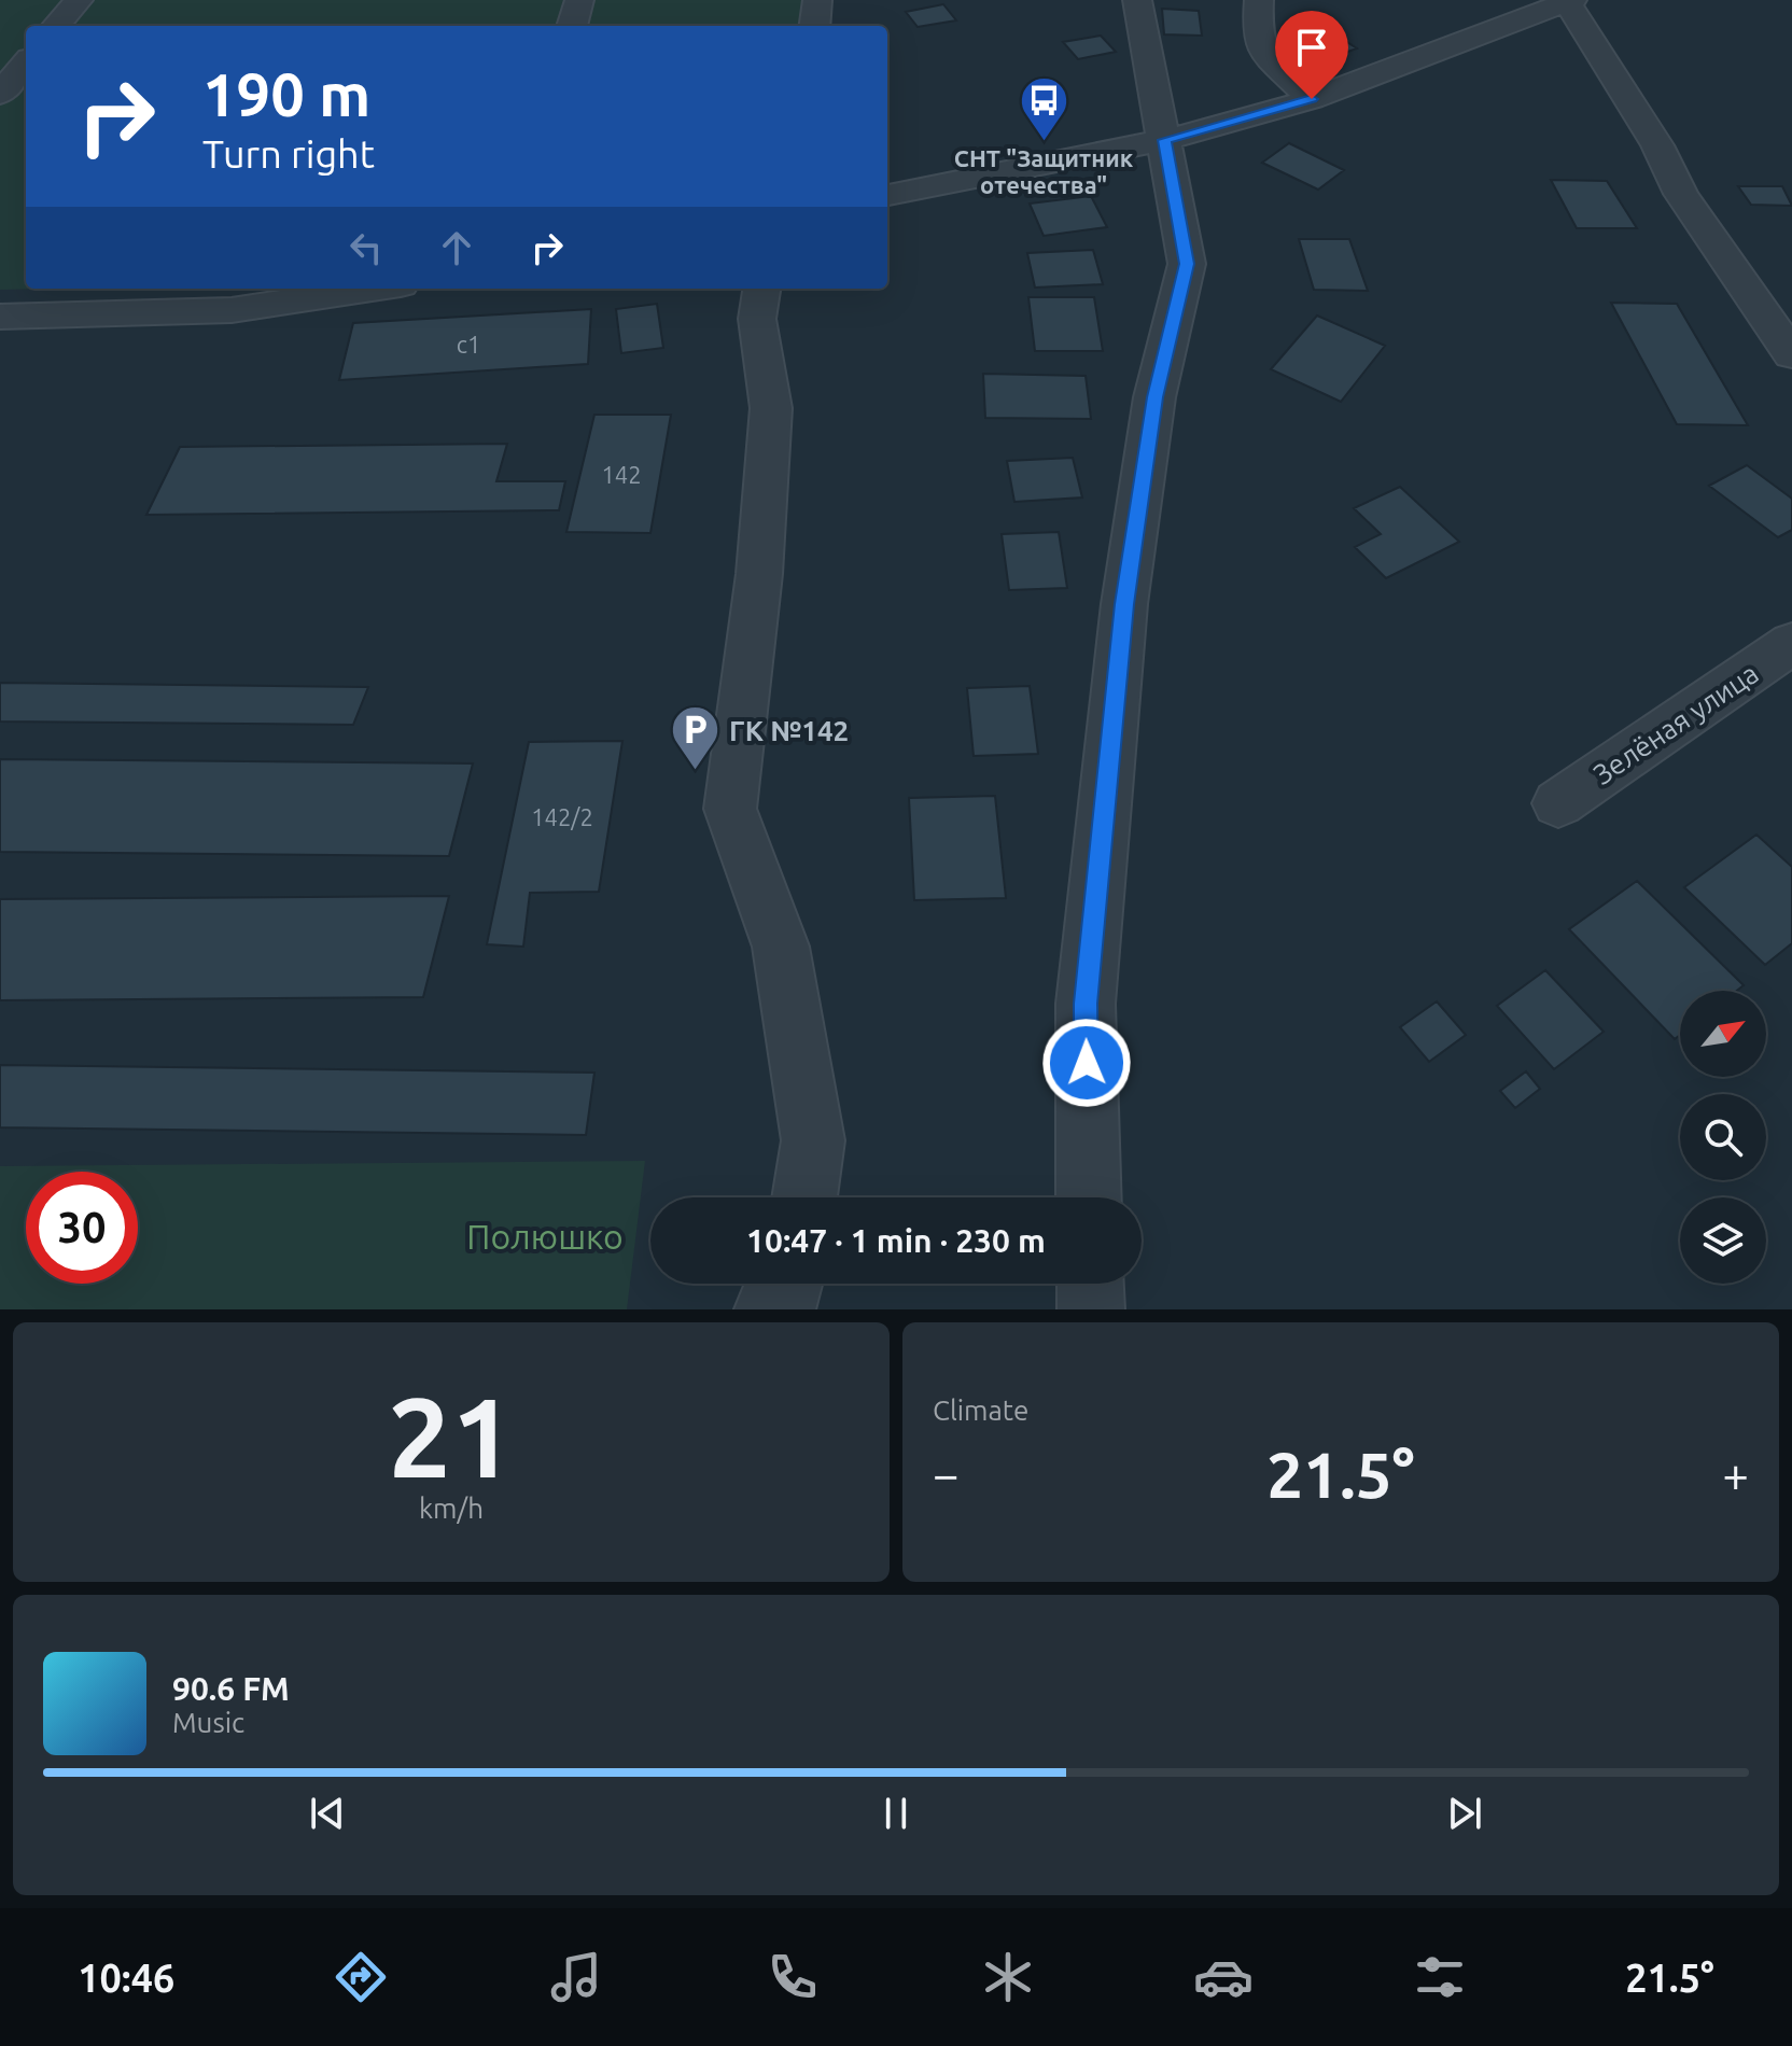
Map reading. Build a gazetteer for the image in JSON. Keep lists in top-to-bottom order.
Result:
{
  "streets": {
    "street": ["Зелёная улица"]
  },
  "parks": ["Полюшко"],
  "places": {
    "bus stop": ["СНТ \"Защитник отечества\""],
    "parking": ["ГК №142"]
  },
  "house_numbers": ["с1", "142", "142/2"],
  "north": "top right",
  "page": {
    "turn": ["190 m", "Turn right"],
    "limit": "30",
    "trip": "10:47 · 1 min · 230 m",
    "tile": [
      ["21", "km/h"],
      "Climate"
    ],
    "heat": ["−", "21.5°", "+"],
    "song": ["90.6 FM", "Music"],
    "tabs": ["10:46", "21.5°"]
  }
}
